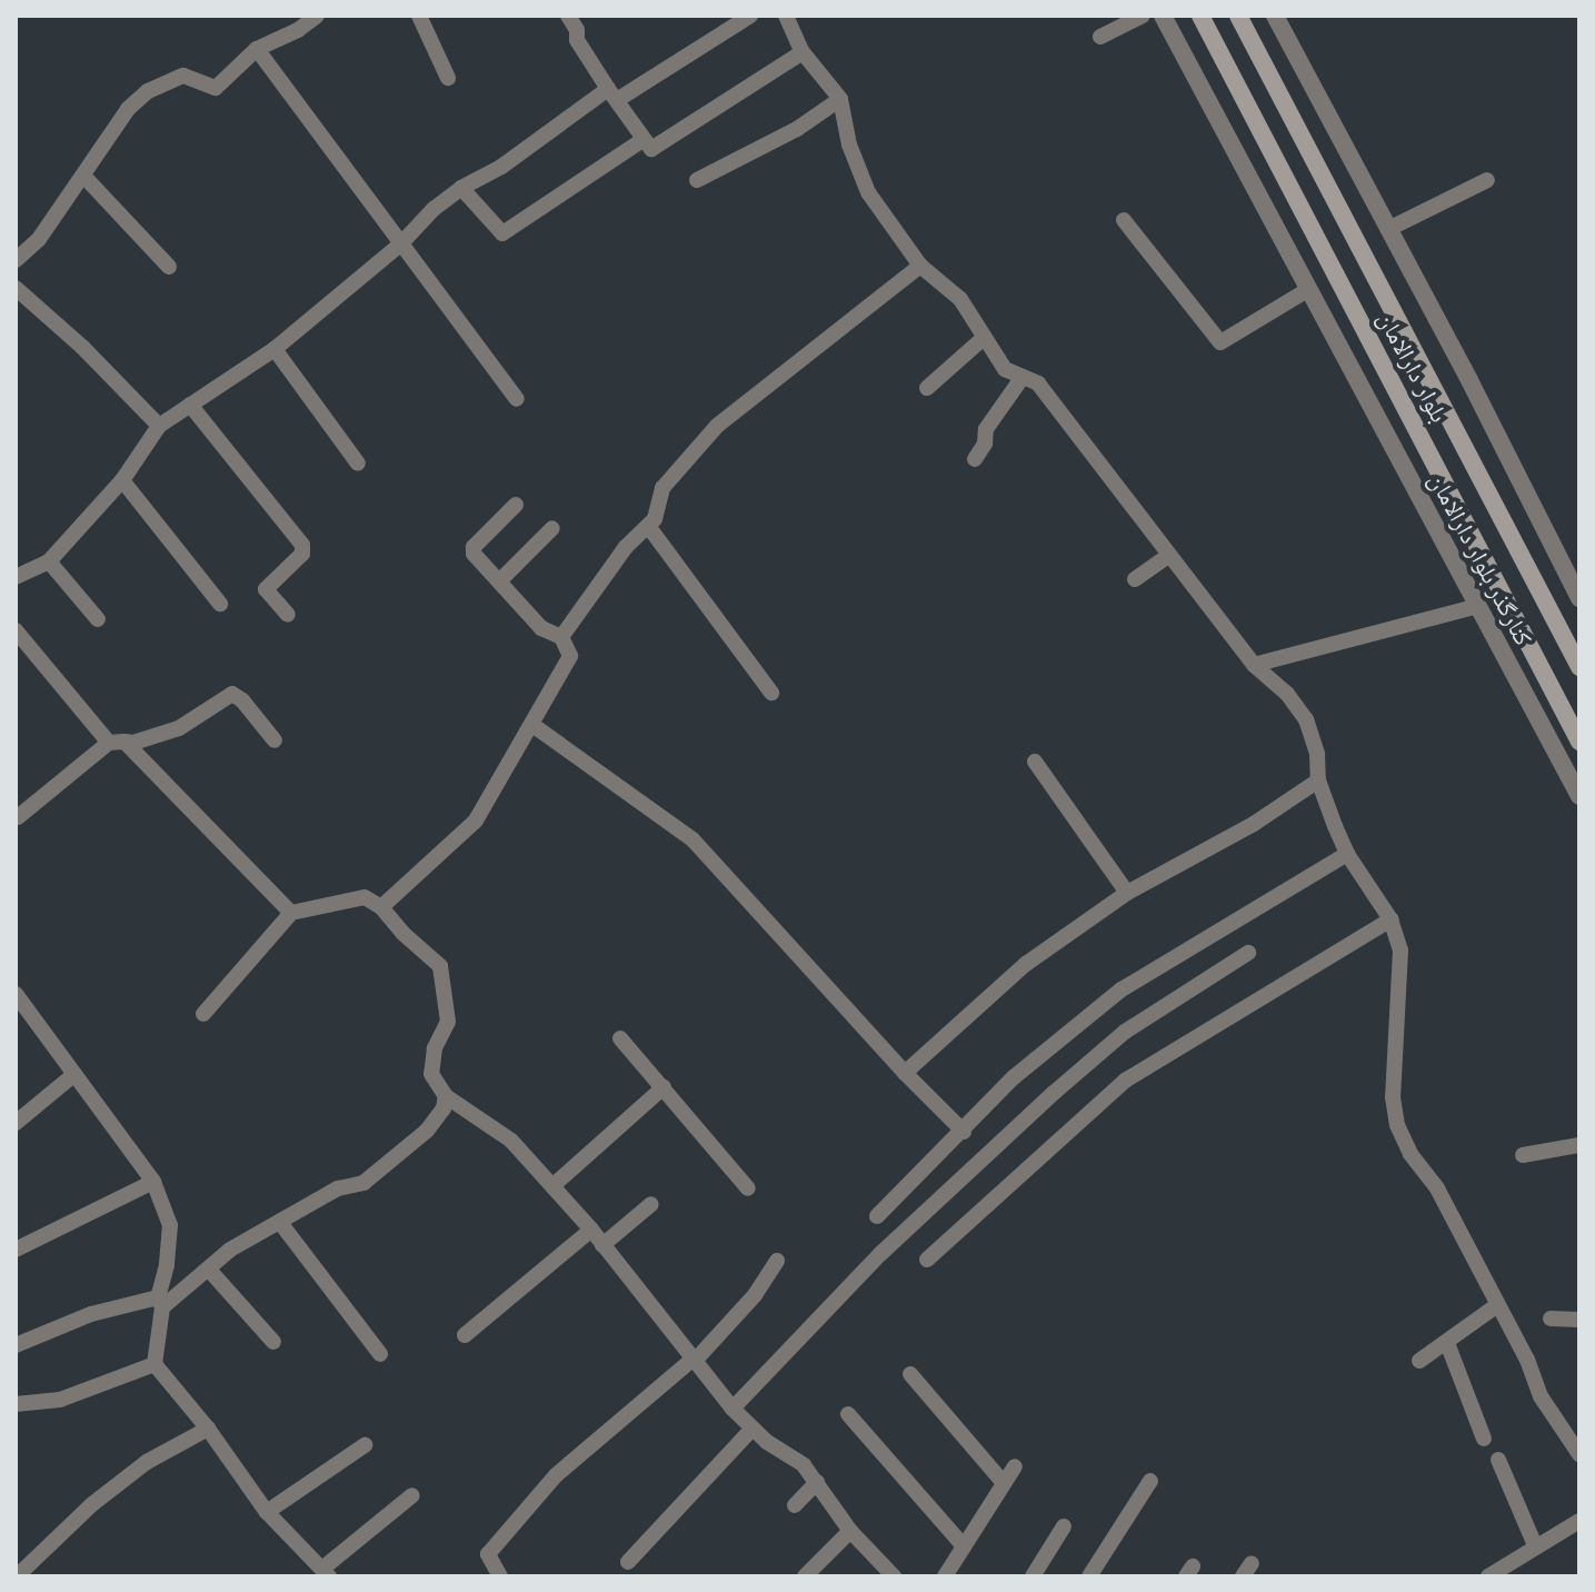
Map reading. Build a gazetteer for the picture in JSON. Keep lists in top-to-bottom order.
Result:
{
  "streets": {
    "main road": ["بلوار دارالامان"],
    "street": ["کنارگذر بلوار دارالامان"]
  }
}
